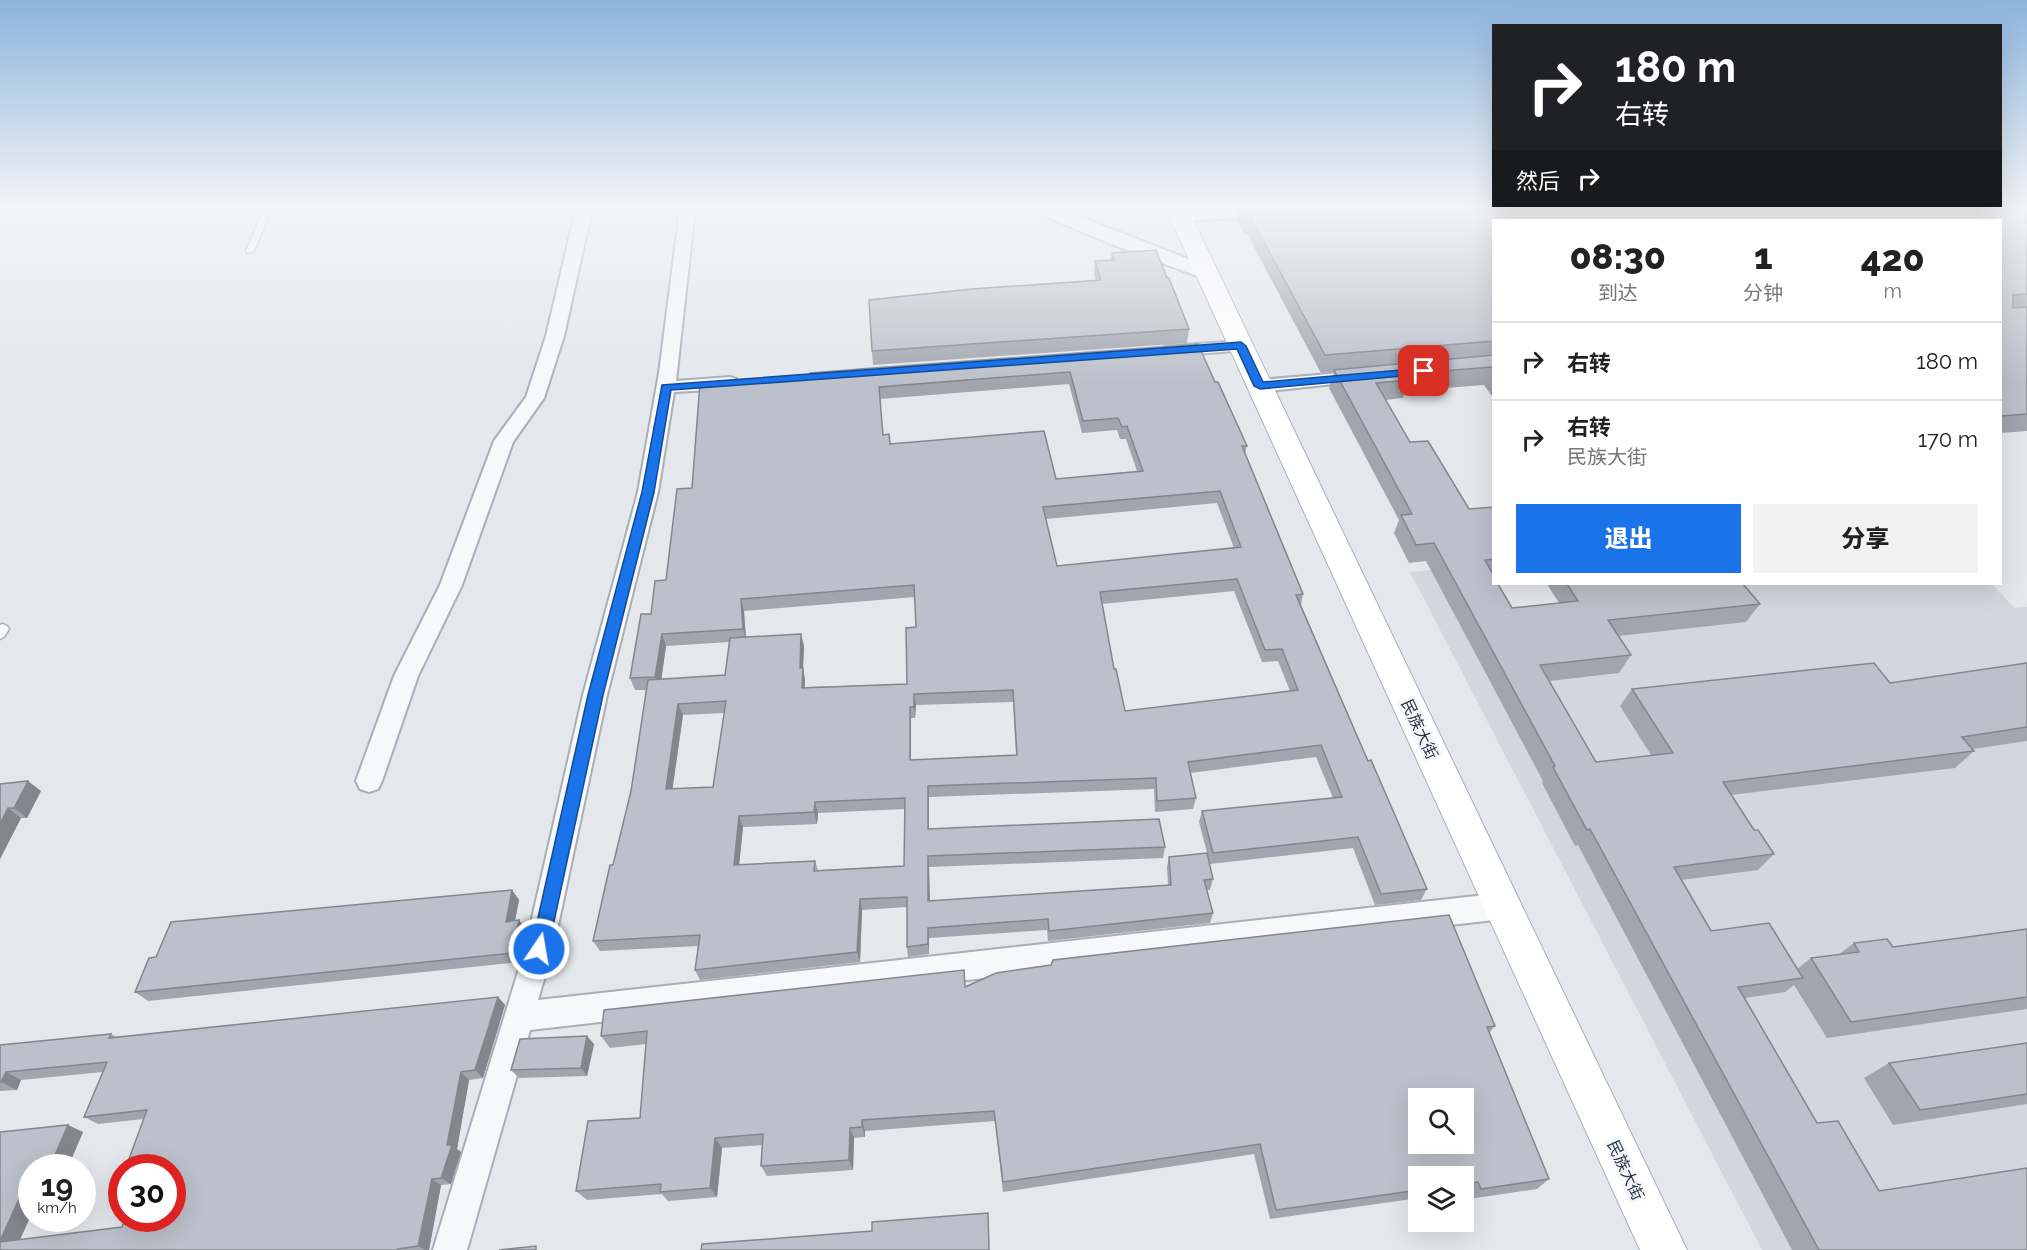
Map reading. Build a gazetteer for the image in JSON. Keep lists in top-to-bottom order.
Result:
{
  "streets": {
    "main road": ["民族大街"]
  },
  "page": {
    "turn": ["180 m", "右转"],
    "then": "然后",
    "eta": [
      "08:30",
      "到达",
      "1",
      "分钟",
      "420",
      "m"
    ],
    "list": [
      {
        "name": "右转",
        "value": "180 m"
      },
      {
        "name": "右转",
        "note": "民族大街",
        "value": "170 m"
      }
    ],
    "buttons": ["退出", "分享"],
    "speed": "19 km/h",
    "limit": "30"
  }
}
